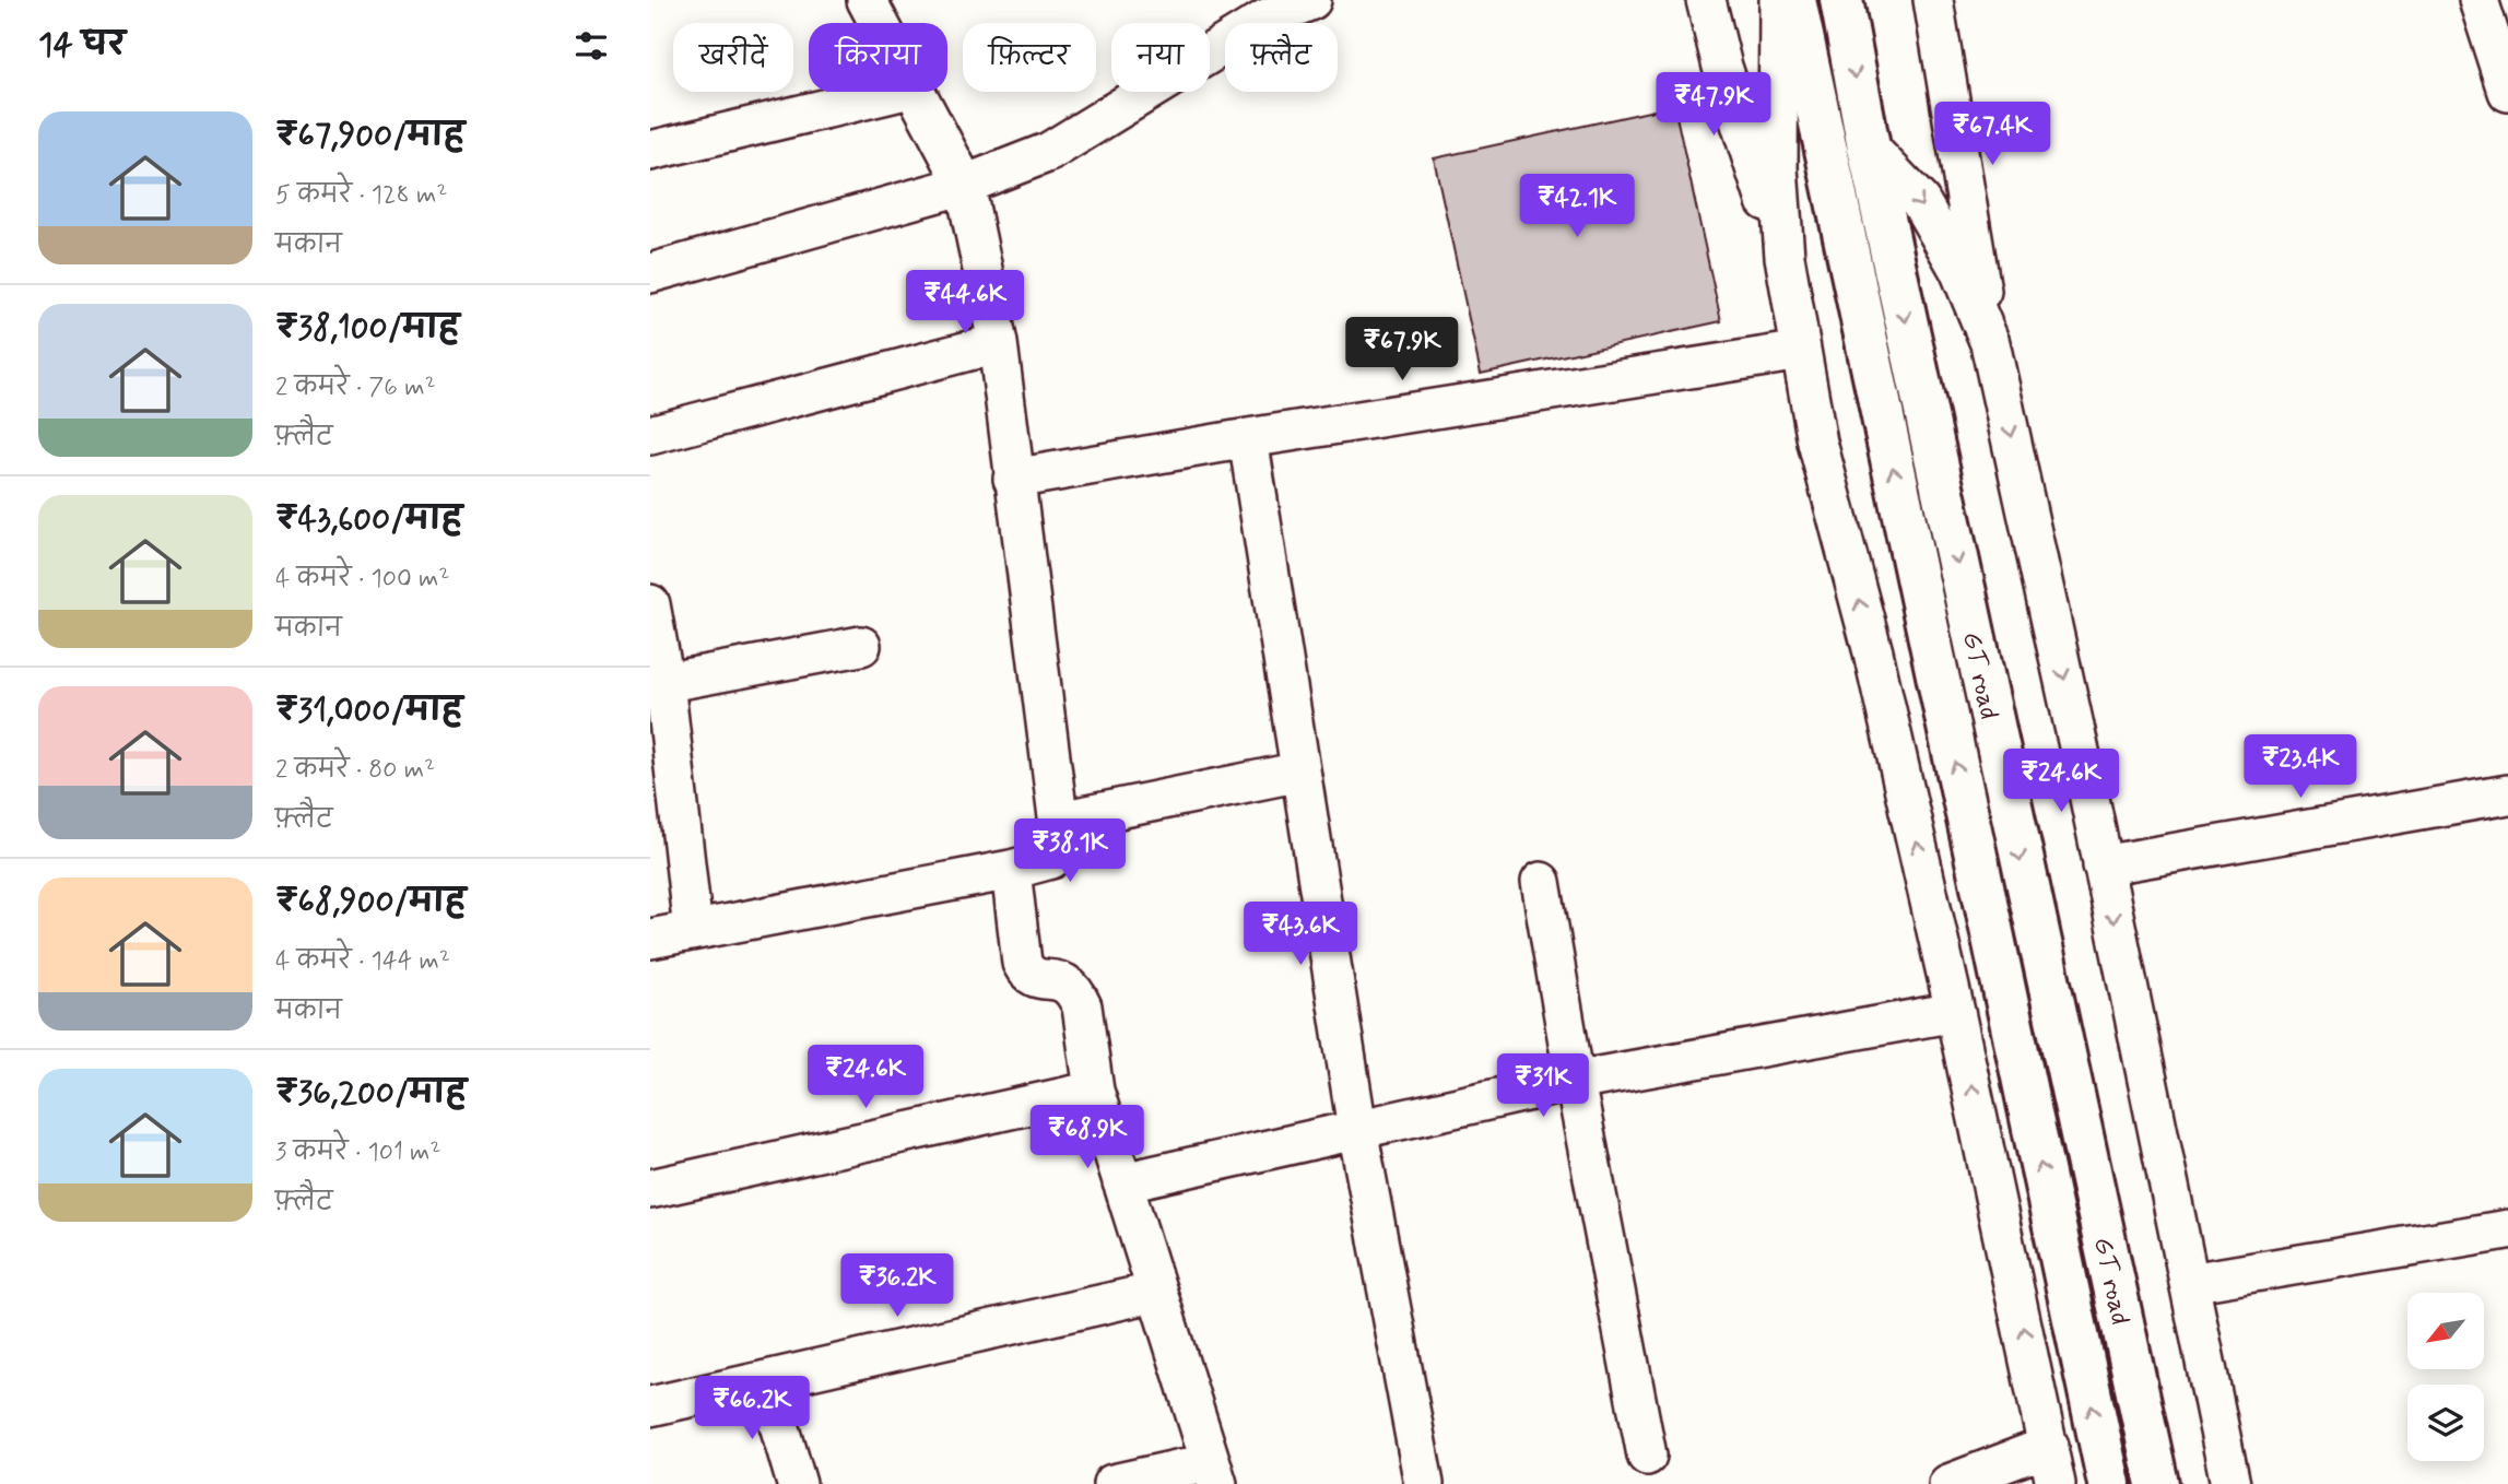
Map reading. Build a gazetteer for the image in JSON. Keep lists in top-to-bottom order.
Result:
{
  "streets": {
    "highway": ["GT road"]
  },
  "north": "bottom left",
  "page": {
    "heading": "14 घर",
    "chip": [
      "खरीदें",
      "किराया",
      "फ़िल्टर",
      "नया",
      "फ़्लैट"
    ],
    "price": [
      "₹47.9K",
      "₹67.4K",
      "₹42.1K",
      "₹44.6K",
      "₹67.9K",
      "₹23.4K",
      "₹24.6K",
      "₹38.1K",
      "₹43.6K",
      "₹24.6K",
      "₹31K",
      "₹68.9K",
      "₹36.2K",
      "₹66.2K"
    ],
    "list": [
      {
        "name": "₹67,900/माह",
        "note": "5 कमरे · 128 m² · मकान"
      },
      {
        "name": "₹38,100/माह",
        "note": "2 कमरे · 76 m² · फ़्लैट"
      },
      {
        "name": "₹43,600/माह",
        "note": "4 कमरे · 100 m² · मकान"
      },
      {
        "name": "₹31,000/माह",
        "note": "2 कमरे · 80 m² · फ़्लैट"
      },
      {
        "name": "₹68,900/माह",
        "note": "4 कमरे · 144 m² · मकान"
      },
      {
        "name": "₹36,200/माह",
        "note": "3 कमरे · 101 m² · फ़्लैट"
      }
    ]
  }
}
